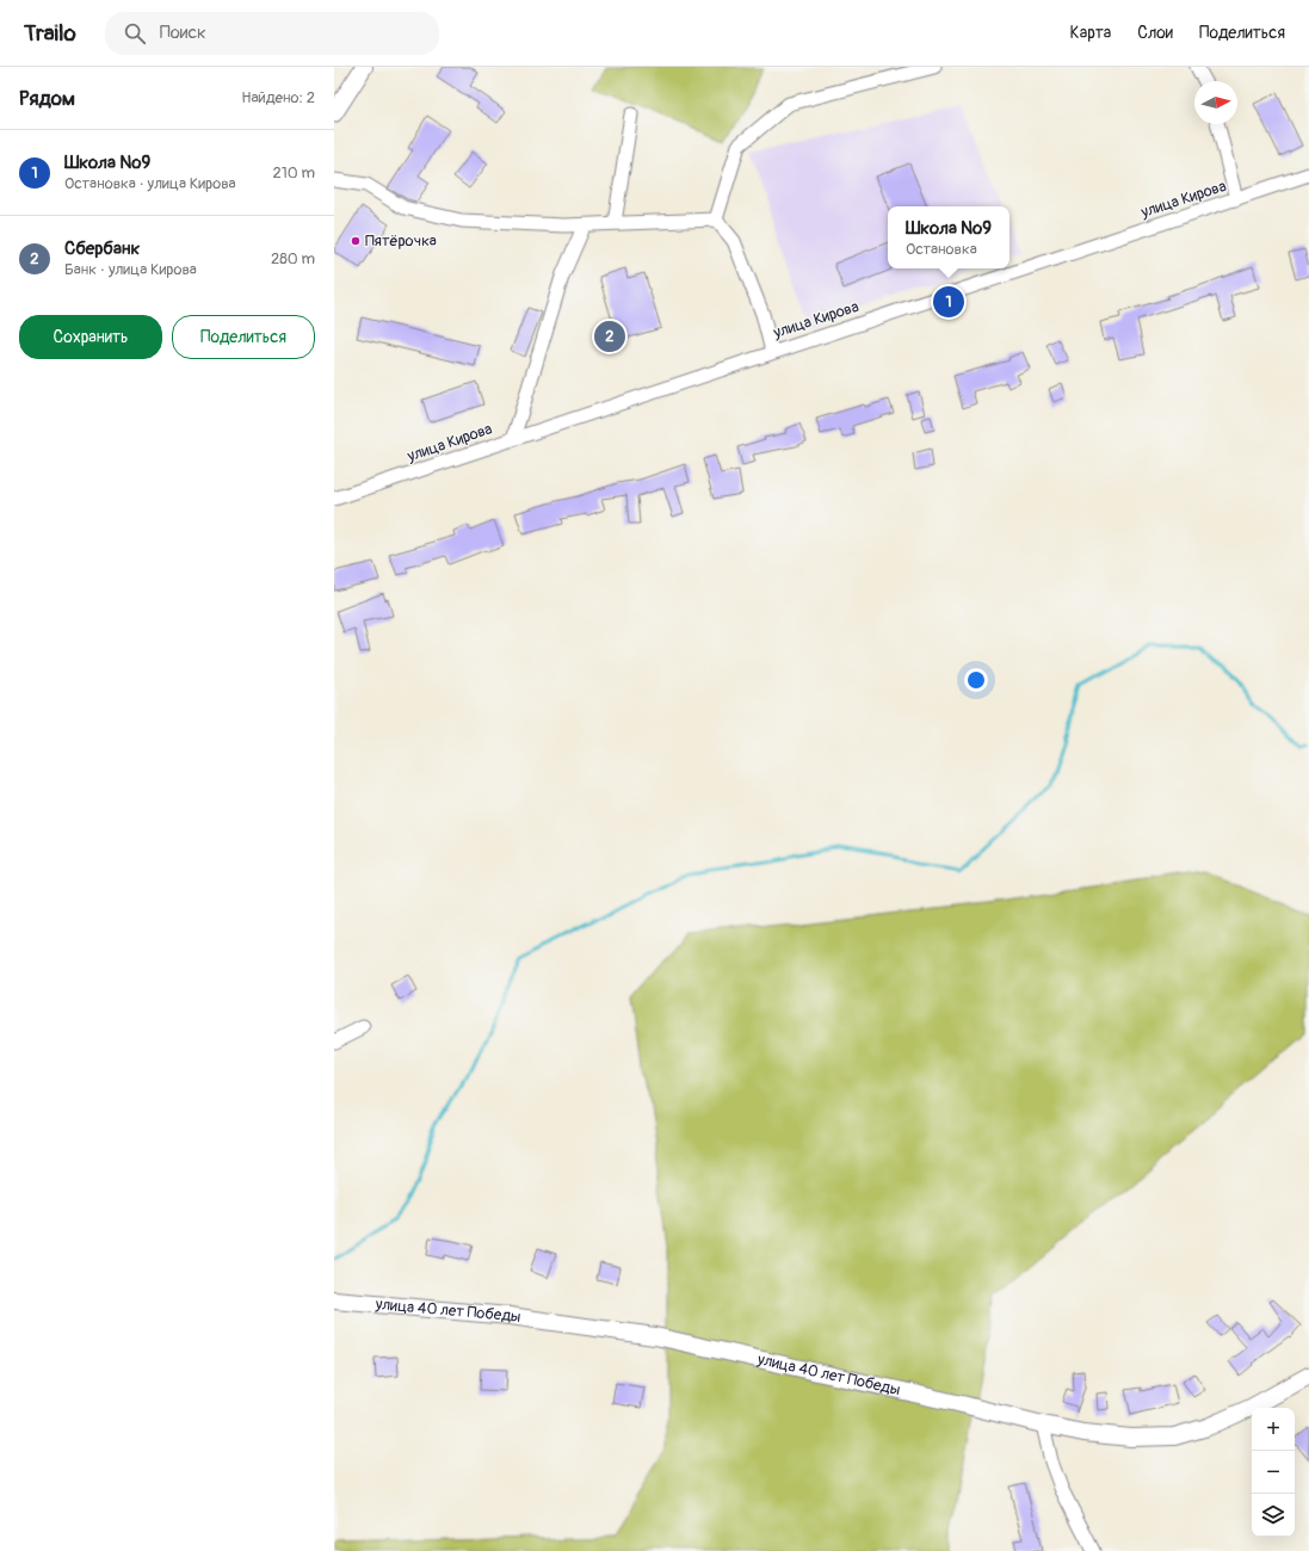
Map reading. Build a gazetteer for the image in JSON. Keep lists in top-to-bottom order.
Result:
{
  "streets": {
    "main road": ["улица 40 лет Победы"],
    "street": ["улица Кирова"]
  },
  "places": ["Пятёрочка"],
  "north": "right",
  "page": {
    "header": "Trailo",
    "search": "Поиск",
    "nav": ["Карта", "Слои", "Поделиться"],
    "heading": ["Рядом", "Найдено: 2"],
    "list": [
      {
        "mark": "1",
        "name": "Школа №9",
        "note": "Остановка · улица Кирова",
        "value": "210 m"
      },
      {
        "mark": "2",
        "name": "Сбербанк",
        "note": "Банк · улица Кирова",
        "value": "280 m"
      }
    ],
    "popup": ["Школа №9", "Остановка"],
    "pins": ["1", "2"],
    "buttons": ["Сохранить", "Поделиться"],
    "map_buttons": ["+", "−"]
  }
}
